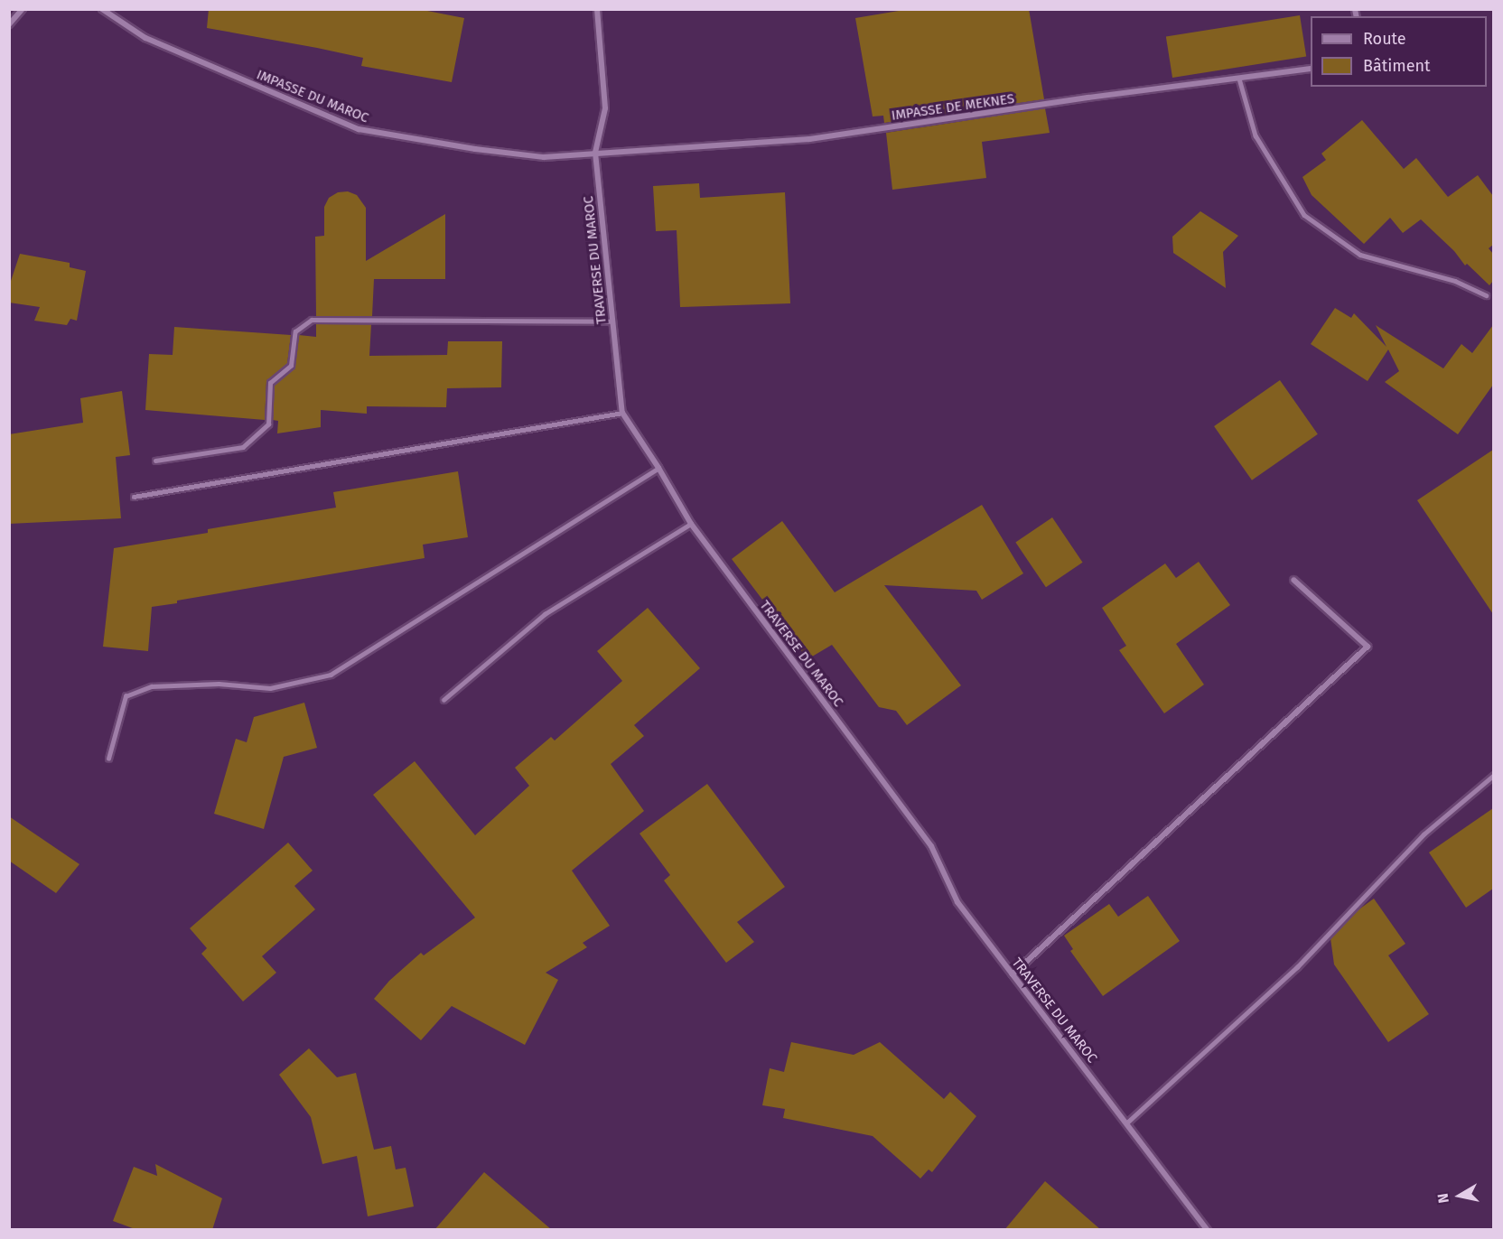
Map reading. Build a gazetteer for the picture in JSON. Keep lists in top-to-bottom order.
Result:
{
  "streets": {
    "street": ["IMPASSE DU MAROC", "IMPASSE DE MEKNES", "TRAVERSE DU MAROC"]
  },
  "crossings": [
    ["IMPASSE DU MAROC", "IMPASSE DE MEKNES"],
    ["IMPASSE DU MAROC", "TRAVERSE DU MAROC"],
    ["IMPASSE DE MEKNES", "TRAVERSE DU MAROC"]
  ],
  "legend": ["Route", "Bâtiment"],
  "north": "left"
}
